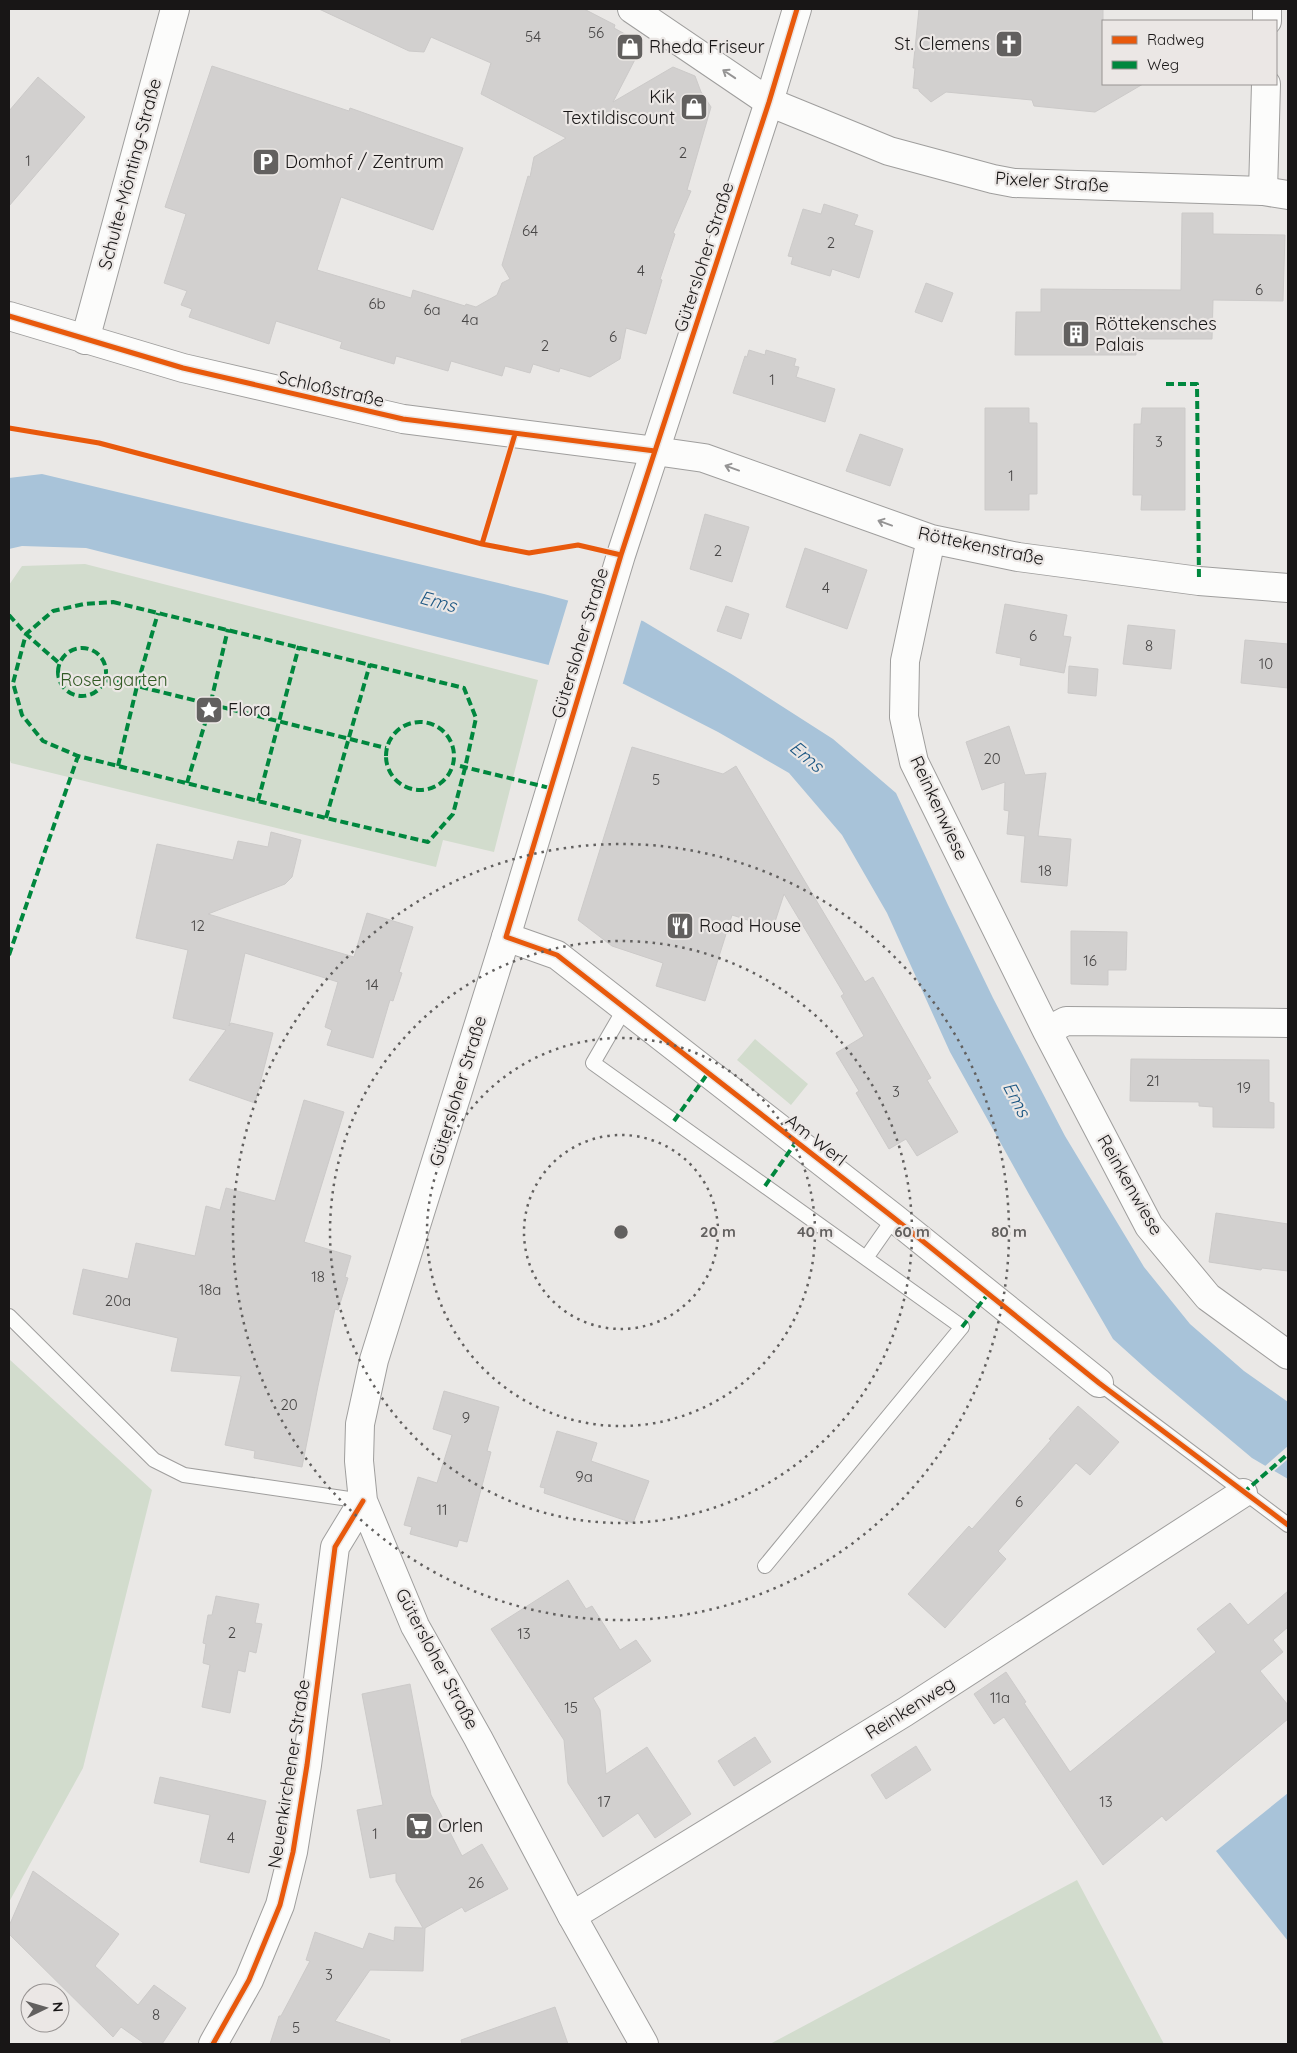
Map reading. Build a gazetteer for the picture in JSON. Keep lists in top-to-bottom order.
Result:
{
  "streets": {
    "street": [
      "Schulte-Mönting-Straße",
      "Pixeler Straße",
      "Gütersloher Straße",
      "Schloßstraße",
      "Röttekenstraße",
      "Reinkenwiese",
      "Am Werl",
      "Reinkenweg",
      "Neuenkirchener Straße"
    ]
  },
  "crossings": [
    ["Schulte-Mönting-Straße", "Schloßstraße"],
    ["Pixeler Straße", "Gütersloher Straße"],
    ["Gütersloher Straße", "Schloßstraße"],
    ["Gütersloher Straße", "Röttekenstraße"],
    ["Gütersloher Straße", "Am Werl"],
    ["Gütersloher Straße", "Reinkenweg"],
    ["Gütersloher Straße", "Neuenkirchener Straße"],
    ["Schloßstraße", "Röttekenstraße"],
    ["Röttekenstraße", "Reinkenwiese"]
  ],
  "one_way": ["Röttekenstraße"],
  "water": ["Ems"],
  "parks": ["Rosengarten"],
  "places": {
    "church": ["St. Clemens"],
    "shop": ["Rheda Friseur", "Kik Textildiscount"],
    "parking": ["Domhof / Zentrum"],
    "building": ["Röttekensches Palais"],
    "place": ["Flora"],
    "restaurant": ["Road House"],
    "supermarket": ["Orlen"]
  },
  "house_numbers": [
    "56",
    "54",
    "2",
    "1",
    "64",
    "2",
    "4",
    "6",
    "6b",
    "6a",
    "4a",
    "6",
    "2",
    "1",
    "3",
    "1",
    "2",
    "4",
    "6",
    "8",
    "10",
    "20",
    "5",
    "18",
    "12",
    "16",
    "14",
    "21",
    "19",
    "3",
    "18",
    "18a",
    "20a",
    "20",
    "9",
    "9a",
    "6",
    "11",
    "2",
    "13",
    "11a",
    "15",
    "17",
    "13",
    "1",
    "4",
    "26",
    "3",
    "8",
    "5"
  ],
  "legend": ["Radweg", "Weg"],
  "north": "right",
  "rings": [
    "20 m",
    "40 m",
    "60 m",
    "80 m"
  ]
}
